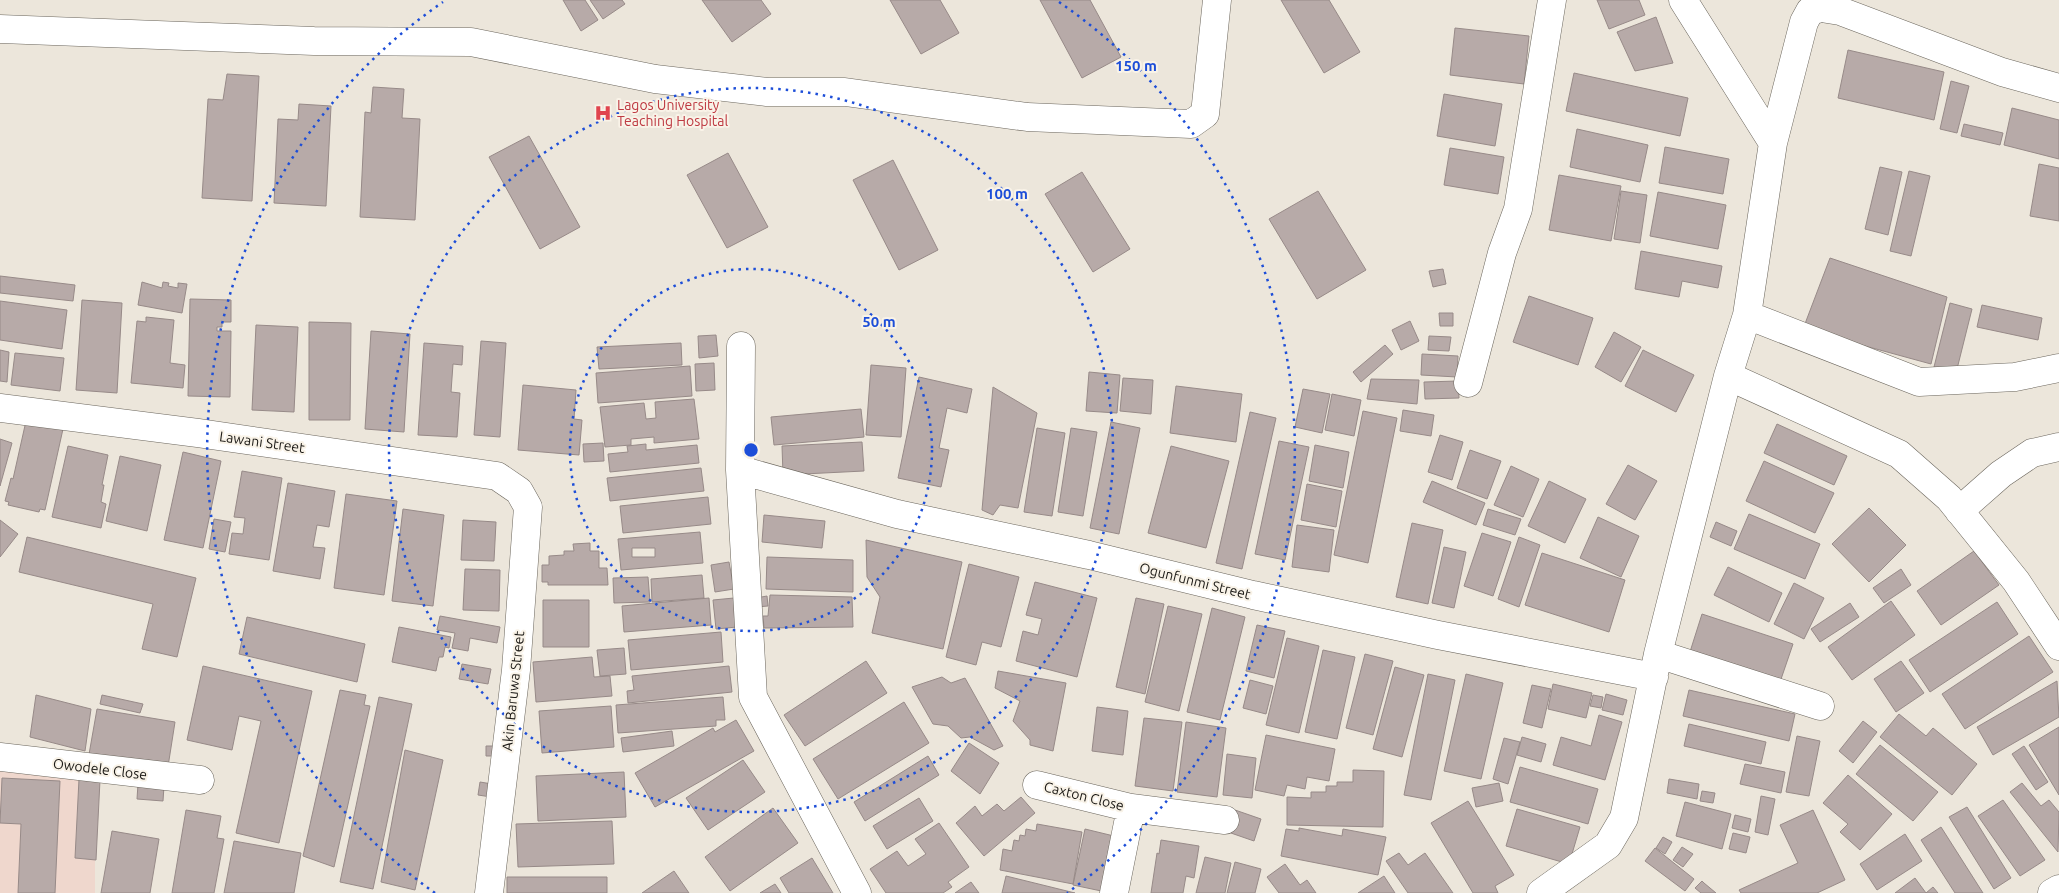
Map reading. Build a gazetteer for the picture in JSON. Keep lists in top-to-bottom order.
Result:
{
  "streets": {
    "street": [
      "Lawani Street",
      "Ogunfunmi Street",
      "Akin Baruwa Street",
      "Owodele Close",
      "Caxton Close"
    ]
  },
  "crossings": [
    ["Lawani Street", "Akin Baruwa Street"]
  ],
  "places": {
    "hospital": ["Lagos University Teaching Hospital"]
  },
  "rings": ["150 m", "100 m", "50 m"]
}
